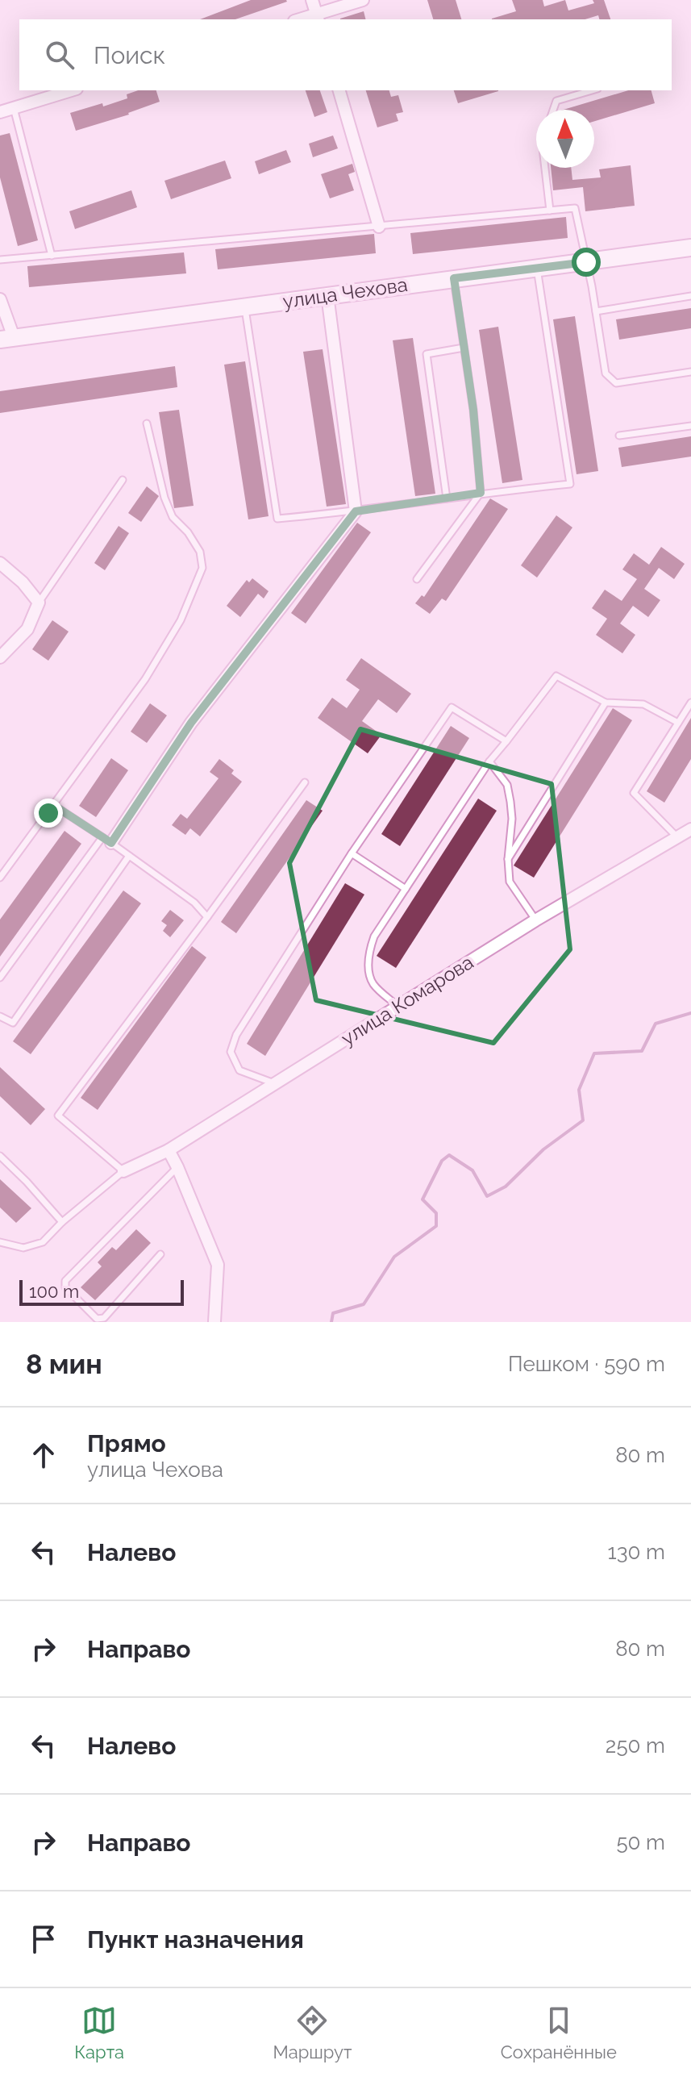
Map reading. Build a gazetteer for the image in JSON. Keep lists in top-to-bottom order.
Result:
{
  "streets": {
    "main road": ["улица Чехова"],
    "street": ["улица Комарова"]
  },
  "scale_bar": "100 m",
  "north": "top",
  "page": {
    "search": "Поиск",
    "scale": "100 m",
    "heading": ["8 мин", "Пешком · 590 m"],
    "list": [
      ["Прямо", "улица Чехова", "80 m"],
      ["Налево", "130 m"],
      ["Направо", "80 m"],
      ["Налево", "250 m"],
      ["Направо", "50 m"],
      "Пункт назначения"
    ],
    "nav": ["Карта", "Маршрут", "Сохранённые"]
  }
}
